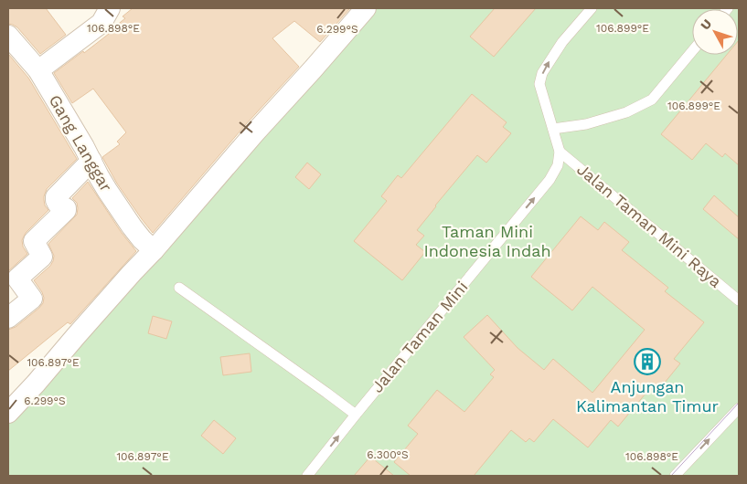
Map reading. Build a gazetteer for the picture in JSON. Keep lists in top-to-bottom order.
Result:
{
  "streets": {
    "street": ["Gang Langgar"],
    "lane": ["Jalan Taman Mini Raya", "Jalan Taman Mini"]
  },
  "crossings": [
    ["Jalan Taman Mini Raya", "Jalan Taman Mini"]
  ],
  "one_way": ["Jalan Taman Mini"],
  "parks": ["Taman Mini Indonesia Indah"],
  "places": {
    "building": ["Anjungan Kalimantan Timur"]
  },
  "north": "top left",
  "coordinates": [
    "106.898°E",
    "106.899°E",
    "6.299°S",
    "106.897°E",
    "6.300°S"
  ]
}
